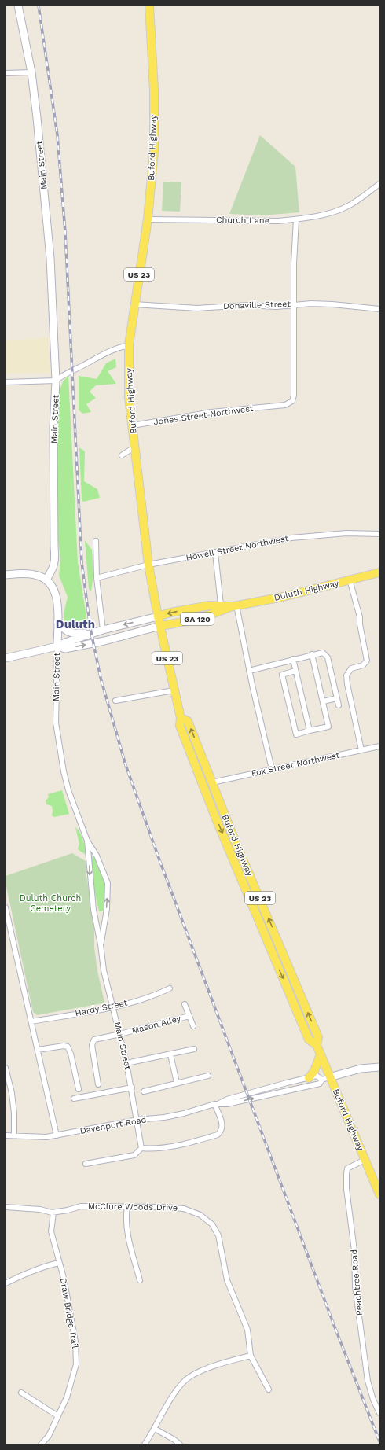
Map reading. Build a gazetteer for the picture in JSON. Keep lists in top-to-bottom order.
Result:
{
  "streets": {
    "main road": [
      "Buford Highway",
      "US 23",
      "Duluth Highway",
      "GA 120"
    ],
    "street": [
      "Main Street",
      "Church Lane",
      "Donaville Street",
      "Jones Street Northwest",
      "Howell Street Northwest",
      "Fox Street Northwest",
      "Hardy Street",
      "Mason Alley",
      "Davenport Road",
      "McClure Woods Drive",
      "Peachtree Road",
      "Draw Bridge Trail"
    ]
  },
  "crossings": [
    ["Buford Highway", "Church Lane"],
    ["Buford Highway", "Donaville Street"],
    ["Buford Highway", "Jones Street Northwest"],
    ["Buford Highway", "Howell Street Northwest"],
    ["Buford Highway", "Duluth Highway"],
    ["Buford Highway", "Fox Street Northwest"],
    ["Buford Highway", "Davenport Road"],
    ["Buford Highway", "Peachtree Road"],
    ["Main Street", "Hardy Street"],
    ["Main Street", "Mason Alley"],
    ["Main Street", "Davenport Road"],
    ["Donaville Street", "Jones Street Northwest"],
    ["McClure Woods Drive", "Draw Bridge Trail"]
  ],
  "districts": ["Duluth"],
  "parks": ["Duluth Church Cemetery"]
}
